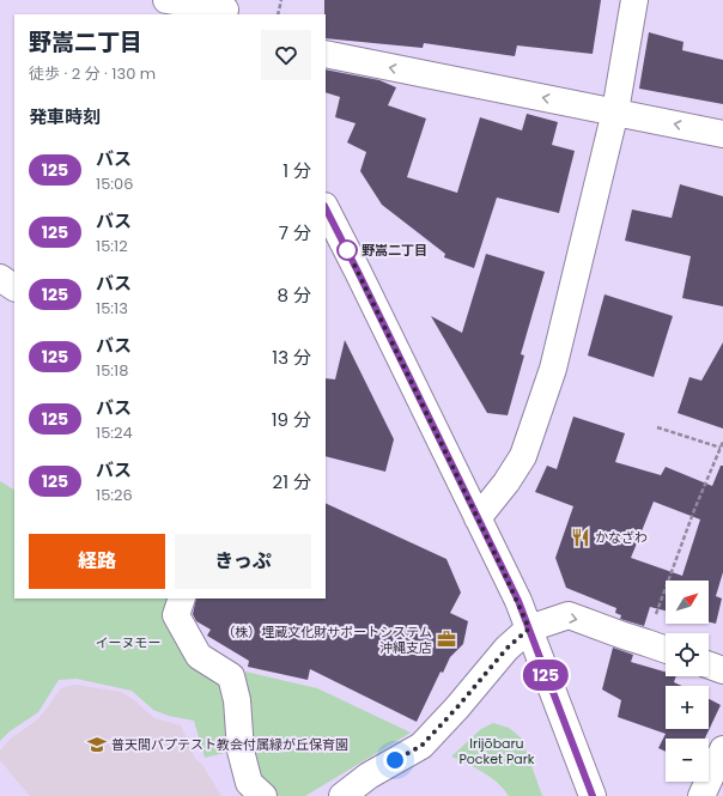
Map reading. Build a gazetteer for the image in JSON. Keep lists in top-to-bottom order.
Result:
{
  "parks": ["イーヌモー", "Irijōbaru Pocket Park"],
  "places": {
    "other": ["野嵩二丁目"],
    "restaurant": ["かなざわ"],
    "office": ["（株）埋蔵文化財サポートシステム 沖縄支店"],
    "school or university": ["普天間バプテスト教会付属緑が丘保育園"]
  },
  "lines": ["bus line 125"],
  "north": "top right",
  "page": {
    "on_map": "125",
    "heading": [
      ["野嵩二丁目", "徒歩 · 2 分 · 130 m"],
      "発車時刻"
    ],
    "list": [
      {
        "mark": "125",
        "name": "バス",
        "note": "15:06",
        "value": "1 分"
      },
      {
        "mark": "125",
        "name": "バス",
        "note": "15:12",
        "value": "7 分"
      },
      {
        "mark": "125",
        "name": "バス",
        "note": "15:13",
        "value": "8 分"
      },
      {
        "mark": "125",
        "name": "バス",
        "note": "15:18",
        "value": "13 分"
      },
      {
        "mark": "125",
        "name": "バス",
        "note": "15:24",
        "value": "19 分"
      },
      {
        "mark": "125",
        "name": "バス",
        "note": "15:26",
        "value": "21 分"
      }
    ],
    "buttons": ["経路", "きっぷ"],
    "map_buttons": ["+", "−"]
  }
}
